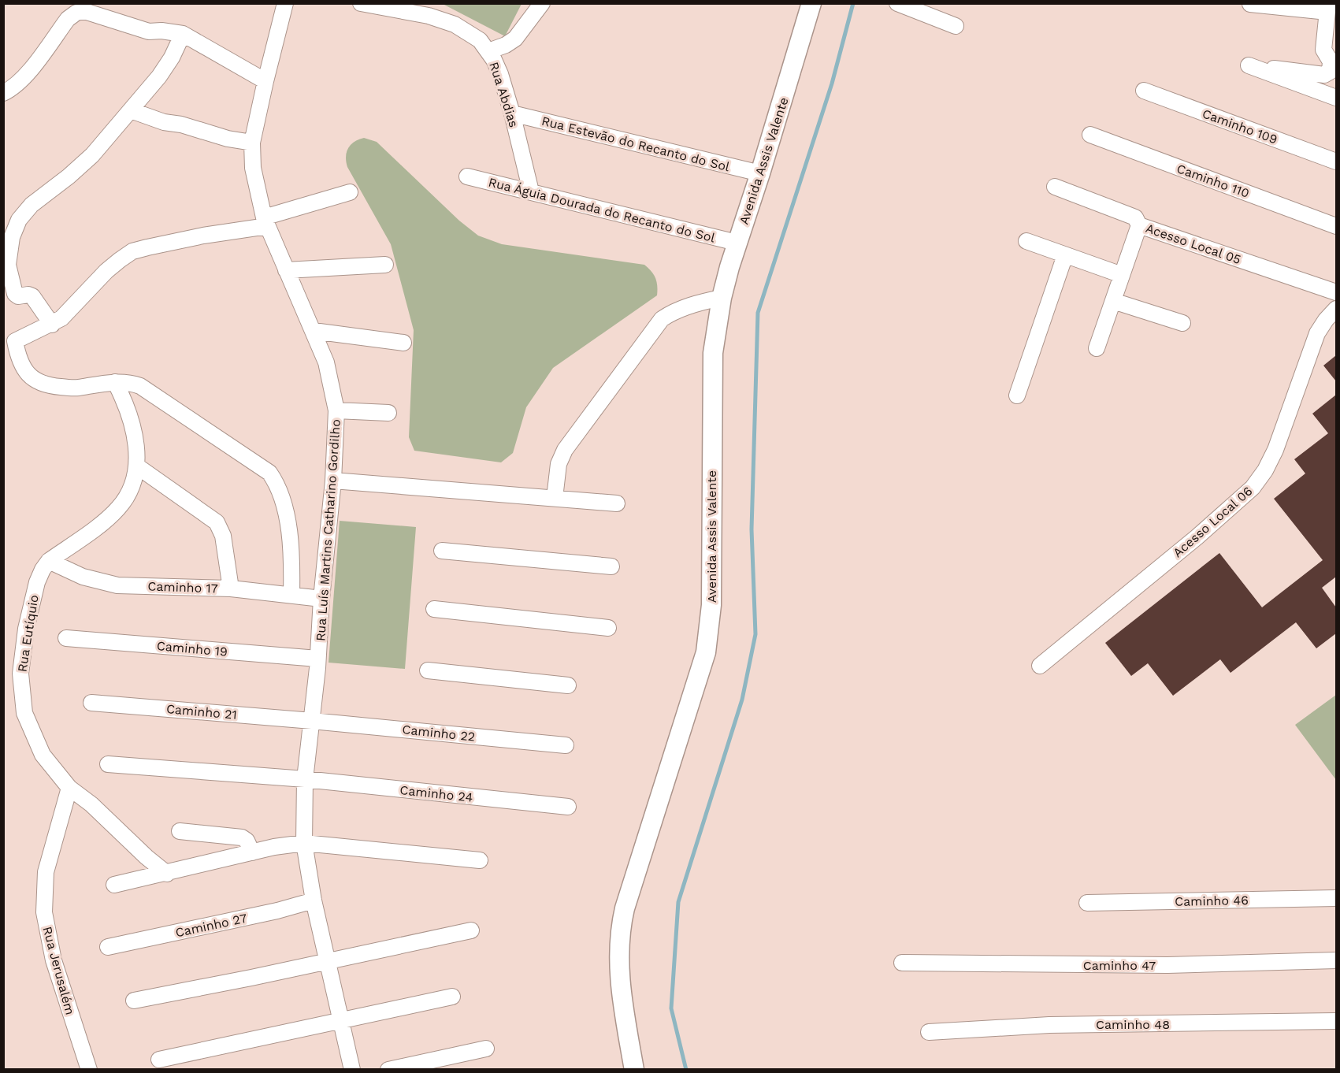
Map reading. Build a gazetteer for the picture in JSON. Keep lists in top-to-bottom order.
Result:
{
  "streets": {
    "main road": ["Avenida Assis Valente"],
    "street": [
      "Rua Abdias",
      "Caminho 109",
      "Rua Estevão do Recanto do Sol",
      "Caminho 110",
      "Rua Águia Dourada do Recanto do Sol",
      "Acesso Local 05",
      "Acesso Local 06",
      "Rua Luís Martins Catharino Gordilho",
      "Caminho 17",
      "Rua Eutíquio",
      "Caminho 19",
      "Caminho 21",
      "Caminho 22",
      "Caminho 24",
      "Caminho 46",
      "Caminho 27",
      "Caminho 47",
      "Rua Jerusalém",
      "Caminho 48"
    ]
  },
  "crossings": [
    ["Rua Abdias", "Rua Estevão do Recanto do Sol"],
    ["Rua Abdias", "Rua Águia Dourada do Recanto do Sol"],
    ["Rua Estevão do Recanto do Sol", "Avenida Assis Valente"],
    ["Avenida Assis Valente", "Rua Águia Dourada do Recanto do Sol"],
    ["Rua Luís Martins Catharino Gordilho", "Caminho 17"],
    ["Rua Luís Martins Catharino Gordilho", "Caminho 19"],
    ["Rua Luís Martins Catharino Gordilho", "Caminho 21"],
    ["Rua Luís Martins Catharino Gordilho", "Caminho 22"],
    ["Rua Luís Martins Catharino Gordilho", "Caminho 24"],
    ["Rua Luís Martins Catharino Gordilho", "Caminho 27"],
    ["Caminho 17", "Rua Eutíquio"],
    ["Rua Eutíquio", "Rua Jerusalém"],
    ["Caminho 21", "Caminho 22"]
  ]
}
